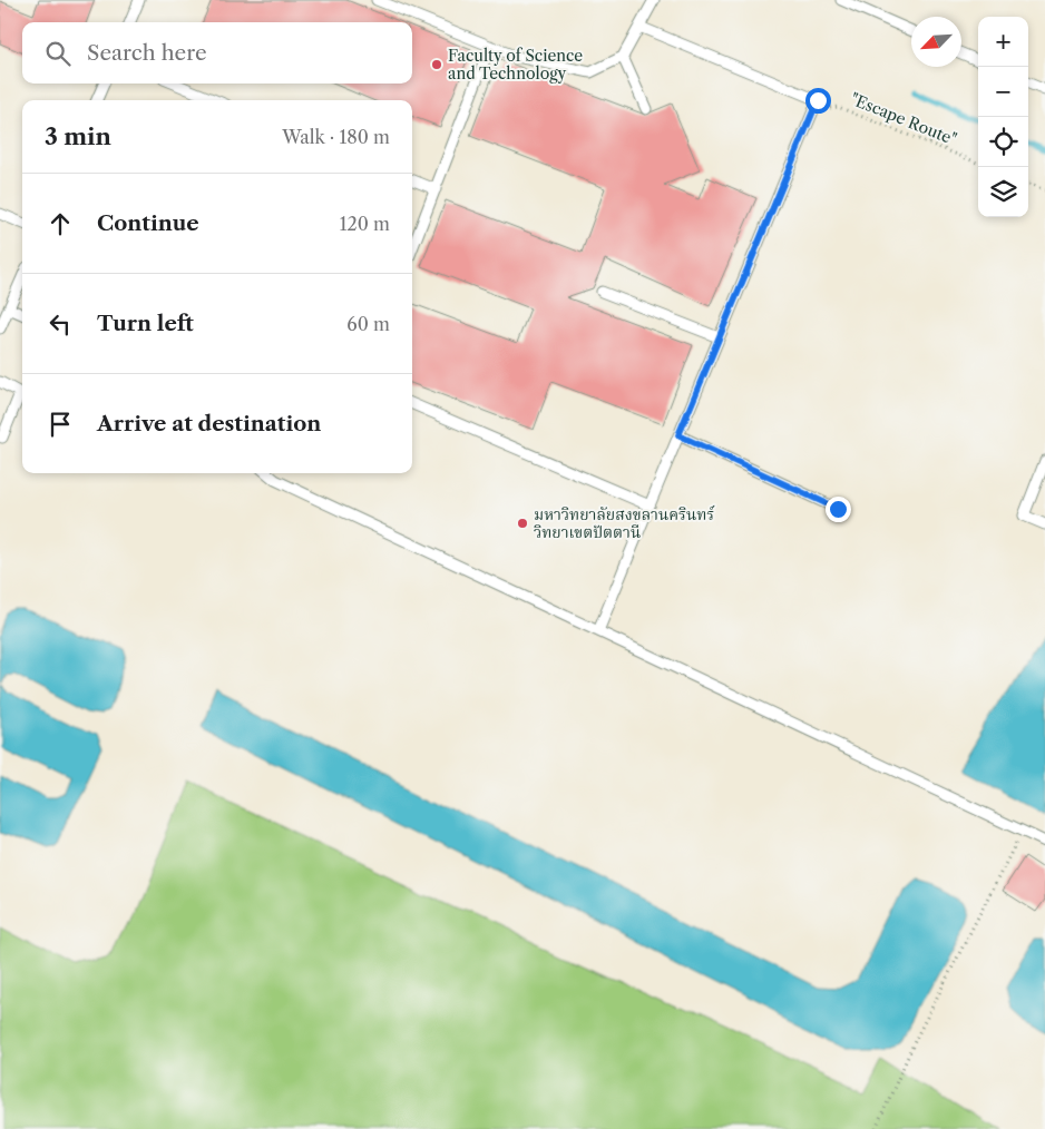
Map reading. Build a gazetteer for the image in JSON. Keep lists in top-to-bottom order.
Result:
{
  "streets": {
    "path": ["\"Escape Route\""]
  },
  "places": ["Faculty of Science and Technology", "มหาวิทยาลัยสงขลานครินทร์ วิทยาเขตปัตตานี"],
  "north": "bottom left",
  "page": {
    "map_buttons": ["+", "−"],
    "search": "Search here",
    "heading": ["3 min", "Walk · 180 m"],
    "list": [
      ["Continue", "120 m"],
      ["Turn left", "60 m"],
      "Arrive at destination"
    ]
  }
}
